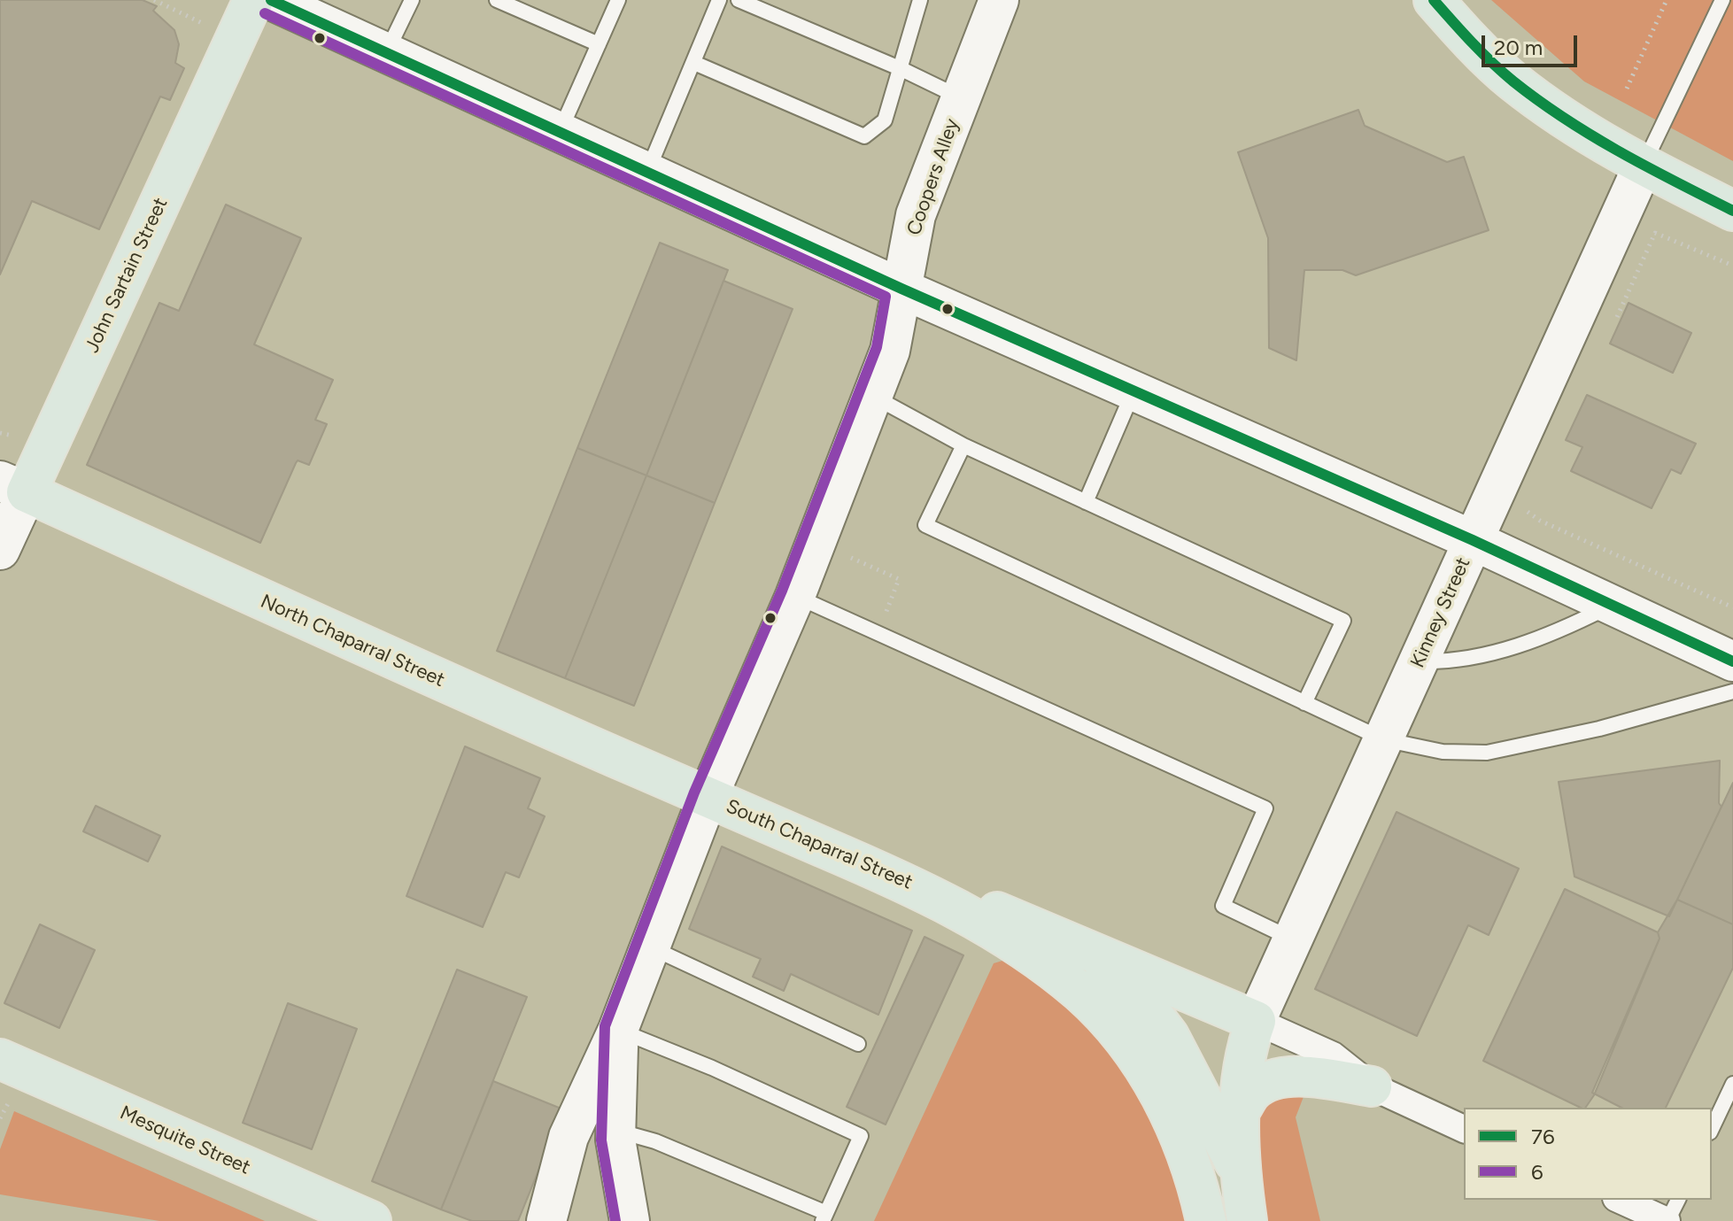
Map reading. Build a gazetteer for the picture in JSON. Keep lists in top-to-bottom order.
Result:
{
  "streets": {
    "main road": [
      "John Sartain Street",
      "North Chaparral Street",
      "South Chaparral Street",
      "Mesquite Street"
    ],
    "street": ["Coopers Alley", "Kinney Street"]
  },
  "crossings": [
    ["Coopers Alley", "North Chaparral Street"],
    ["Coopers Alley", "South Chaparral Street"],
    ["John Sartain Street", "North Chaparral Street"],
    ["North Chaparral Street", "South Chaparral Street"]
  ],
  "lines": ["transit line 76", "transit line 6"],
  "legend": ["76", "6"],
  "scale_bar": "20 m"
}
